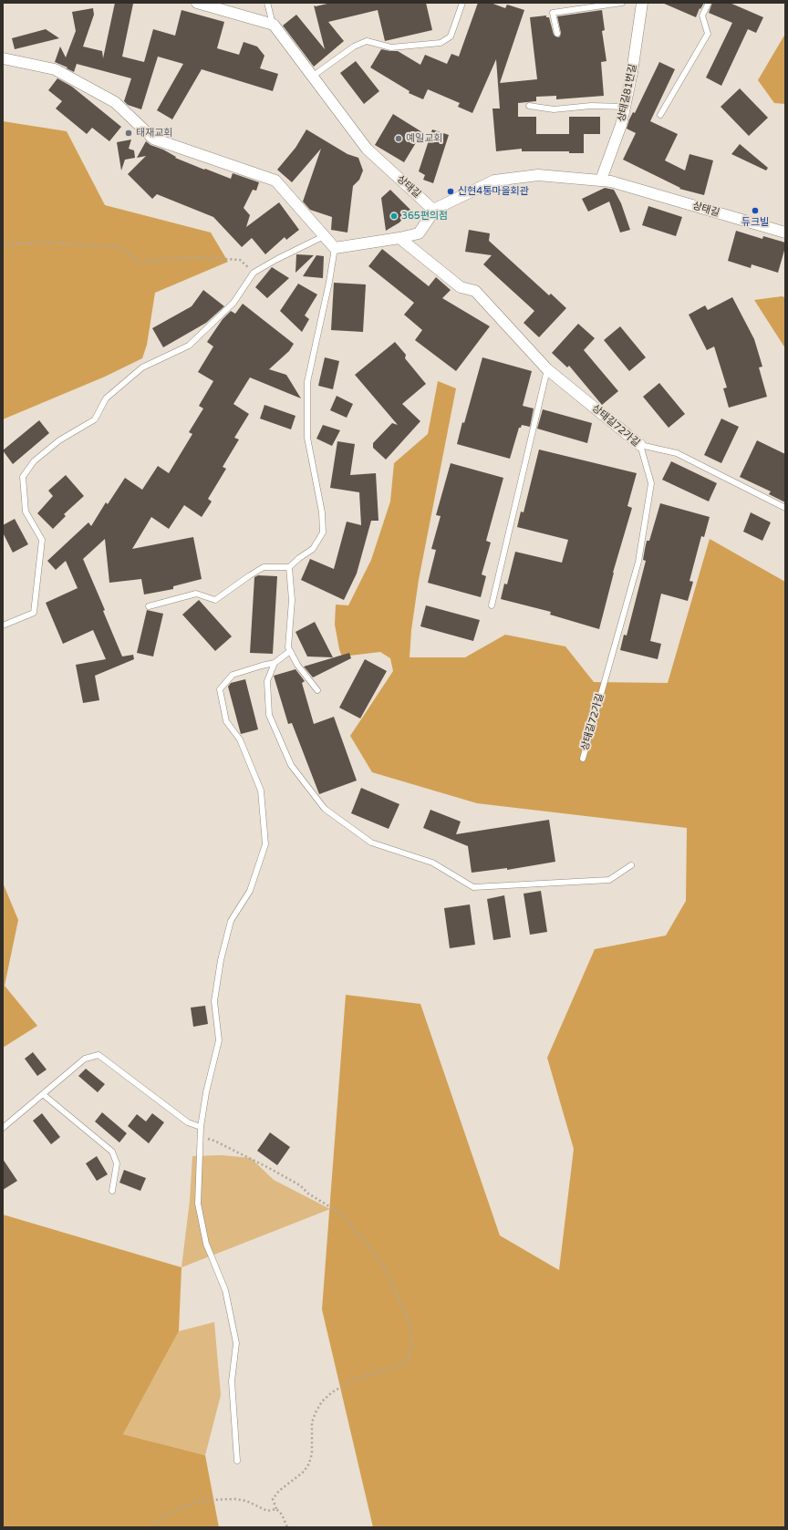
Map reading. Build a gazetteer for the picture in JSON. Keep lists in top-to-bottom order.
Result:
{
  "streets": {
    "street": ["상태길81번길", "상태길", "상태길72가길"]
  },
  "crossings": [
    ["상태길81번길", "상태길"]
  ],
  "places": [
    "태재교회",
    "예일교회",
    "신현4통마을회관",
    "듀크빌",
    "365편의점"
  ]
}
